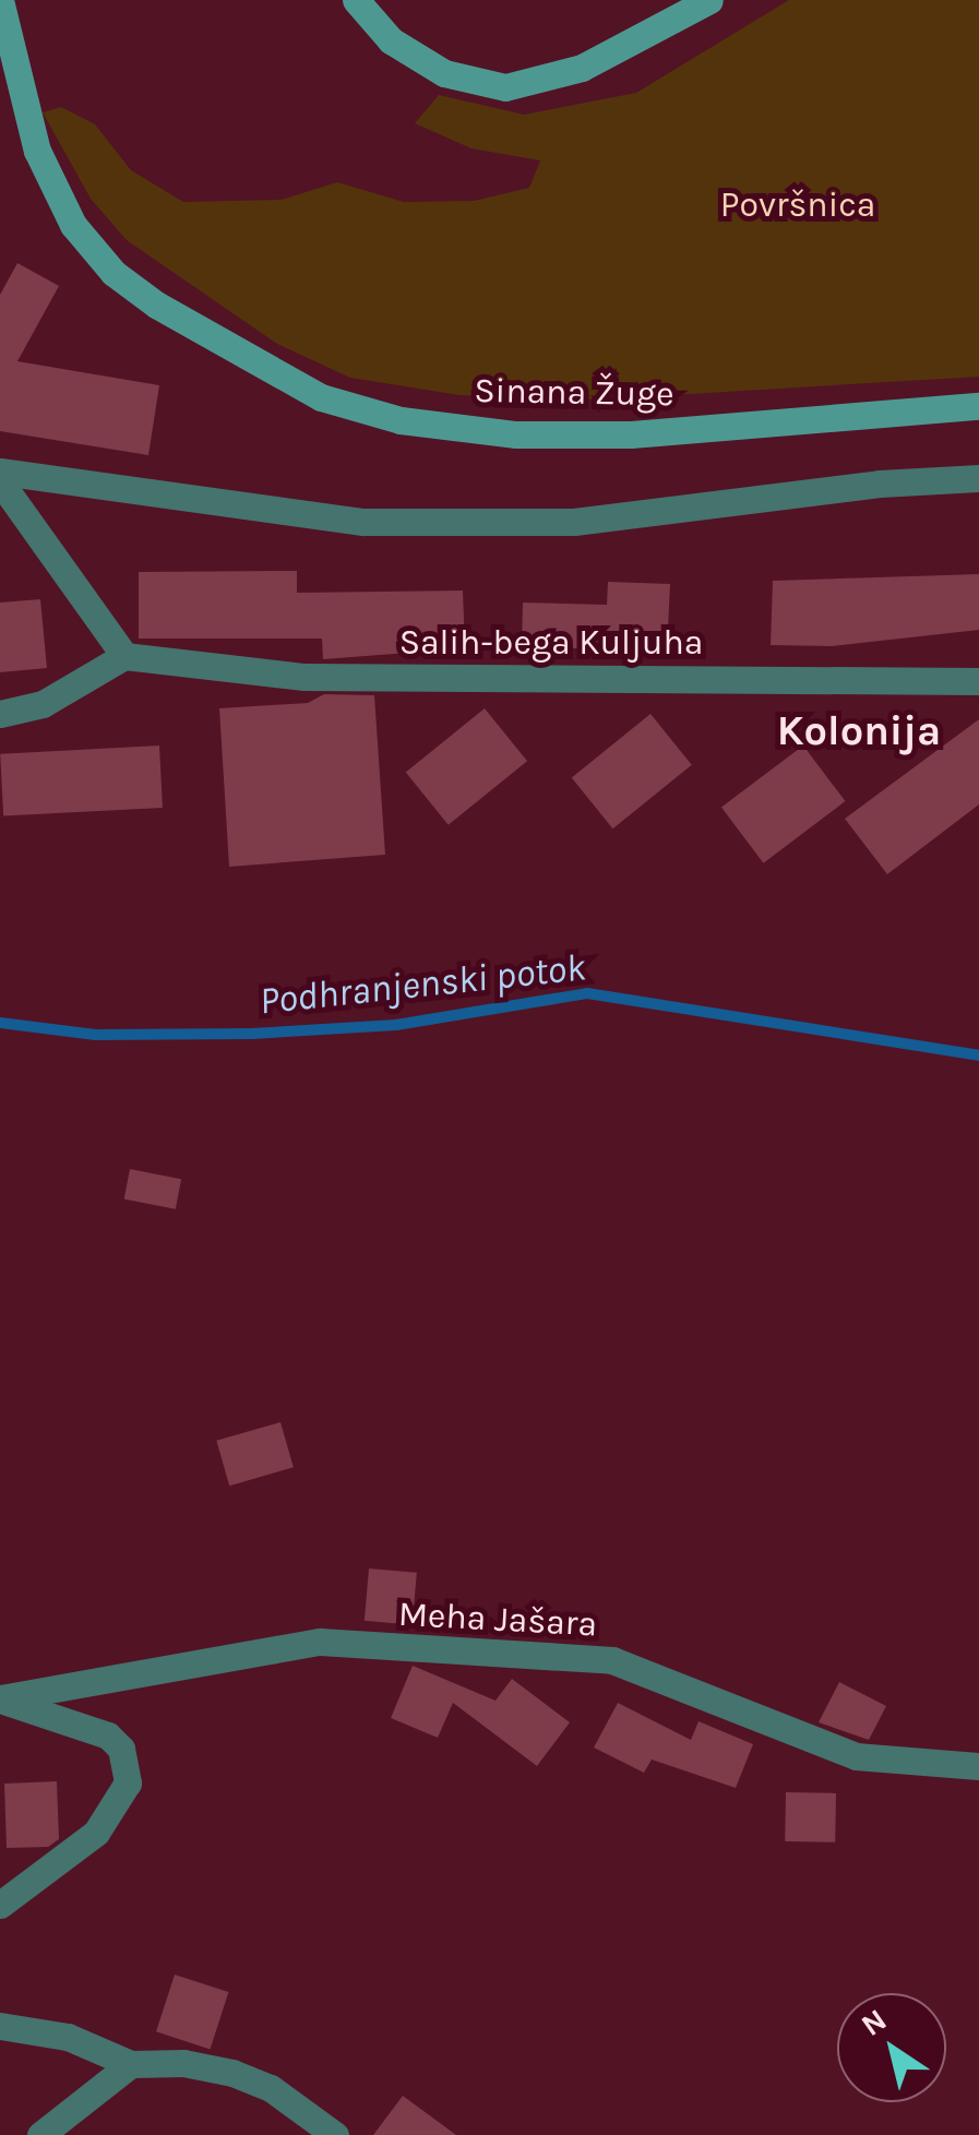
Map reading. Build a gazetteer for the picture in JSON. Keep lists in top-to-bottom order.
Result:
{
  "streets": {
    "main road": ["Sinana Žuge"],
    "street": ["Salih-bega Kuljuha", "Meha Jašara"]
  },
  "districts": ["Kolonija"],
  "water": ["Podhranjenski potok"],
  "parks": ["Površnica"],
  "north": "top left"
}
